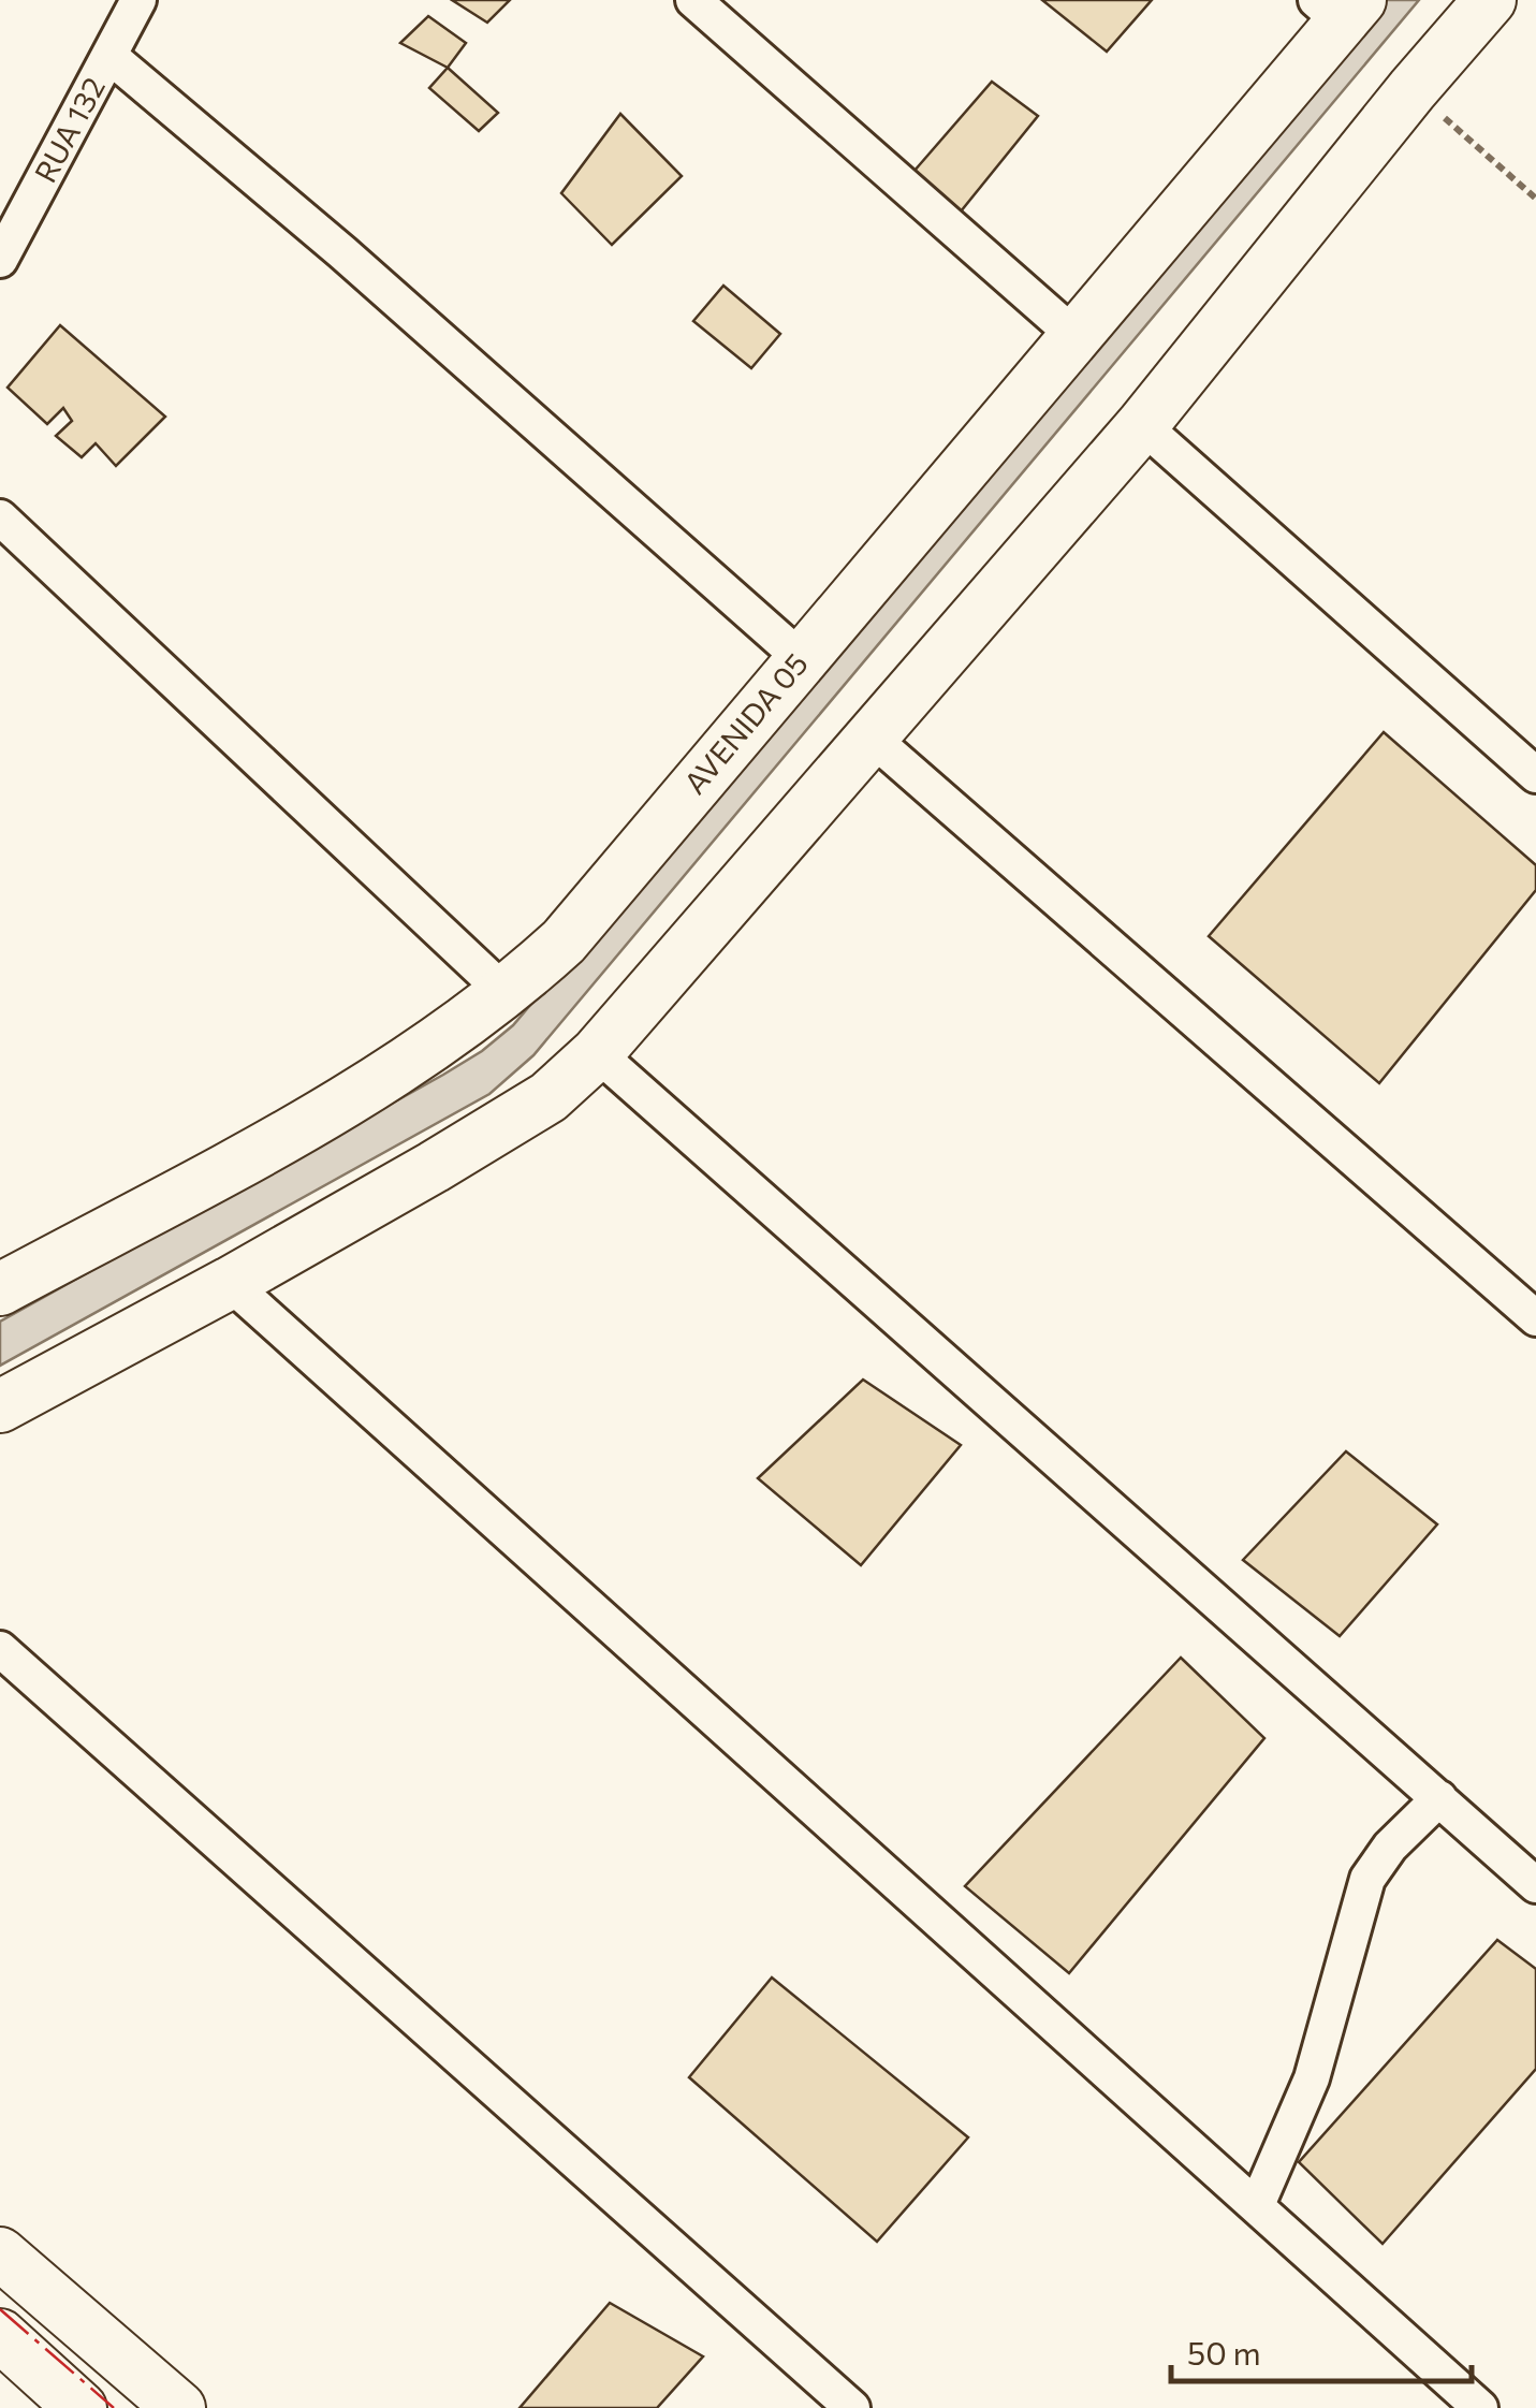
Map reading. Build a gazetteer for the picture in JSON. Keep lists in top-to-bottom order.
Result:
{
  "streets": {
    "main road": ["AVENIDA 05"],
    "street": ["RUA 132"]
  },
  "scale_bar": "50 m"
}
